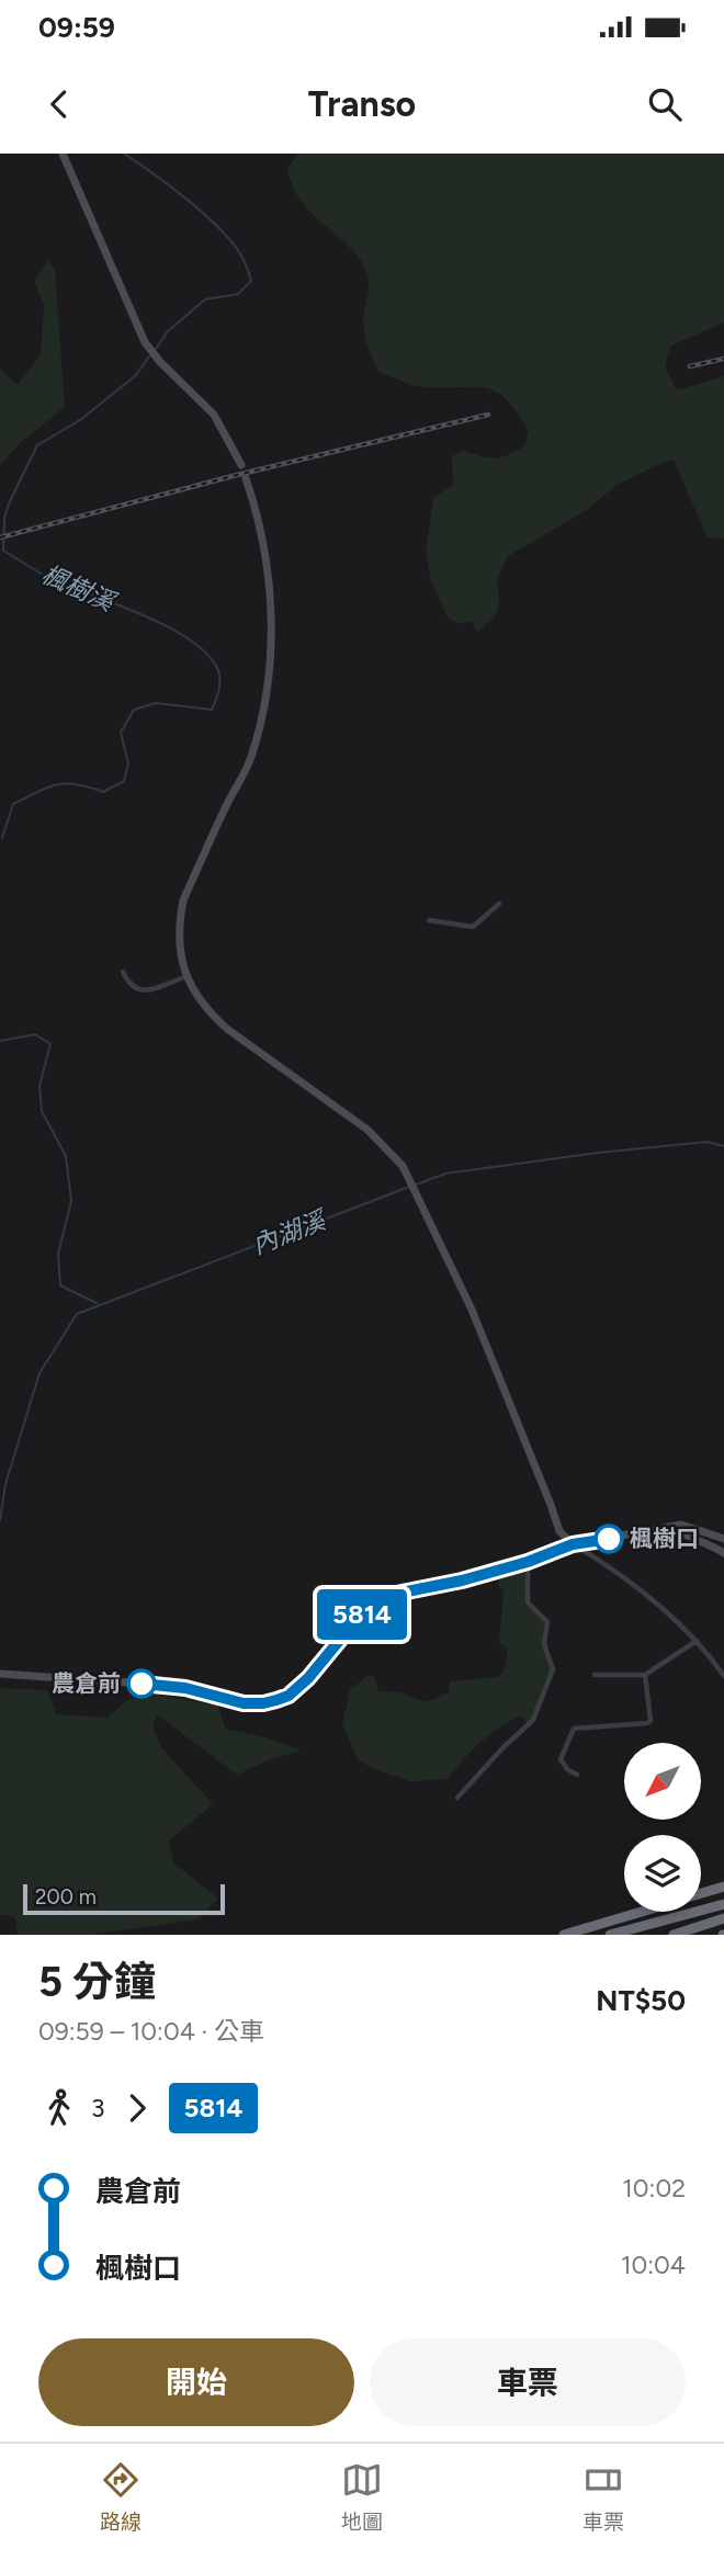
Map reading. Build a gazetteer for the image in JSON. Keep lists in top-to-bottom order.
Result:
{
  "water": ["楓樹溪", "內湖溪"],
  "places": ["楓樹口", "農倉前"],
  "lines": ["bus line 5814"],
  "scale_bar": "200 m",
  "north": "bottom left",
  "page": {
    "status": "09:59",
    "header": "Transo",
    "on_map": "5814",
    "scale": "200 m",
    "heading": ["5 分鐘", "09:59 – 10:04 · 公車", "NT$50"],
    "legs": ["3", "5814"],
    "list": [
      {
        "name": "農倉前",
        "value": "10:02"
      },
      {
        "name": "楓樹口",
        "value": "10:04"
      }
    ],
    "buttons": ["開始", "車票"],
    "tabs": ["路線", "地圖", "車票"]
  }
}
